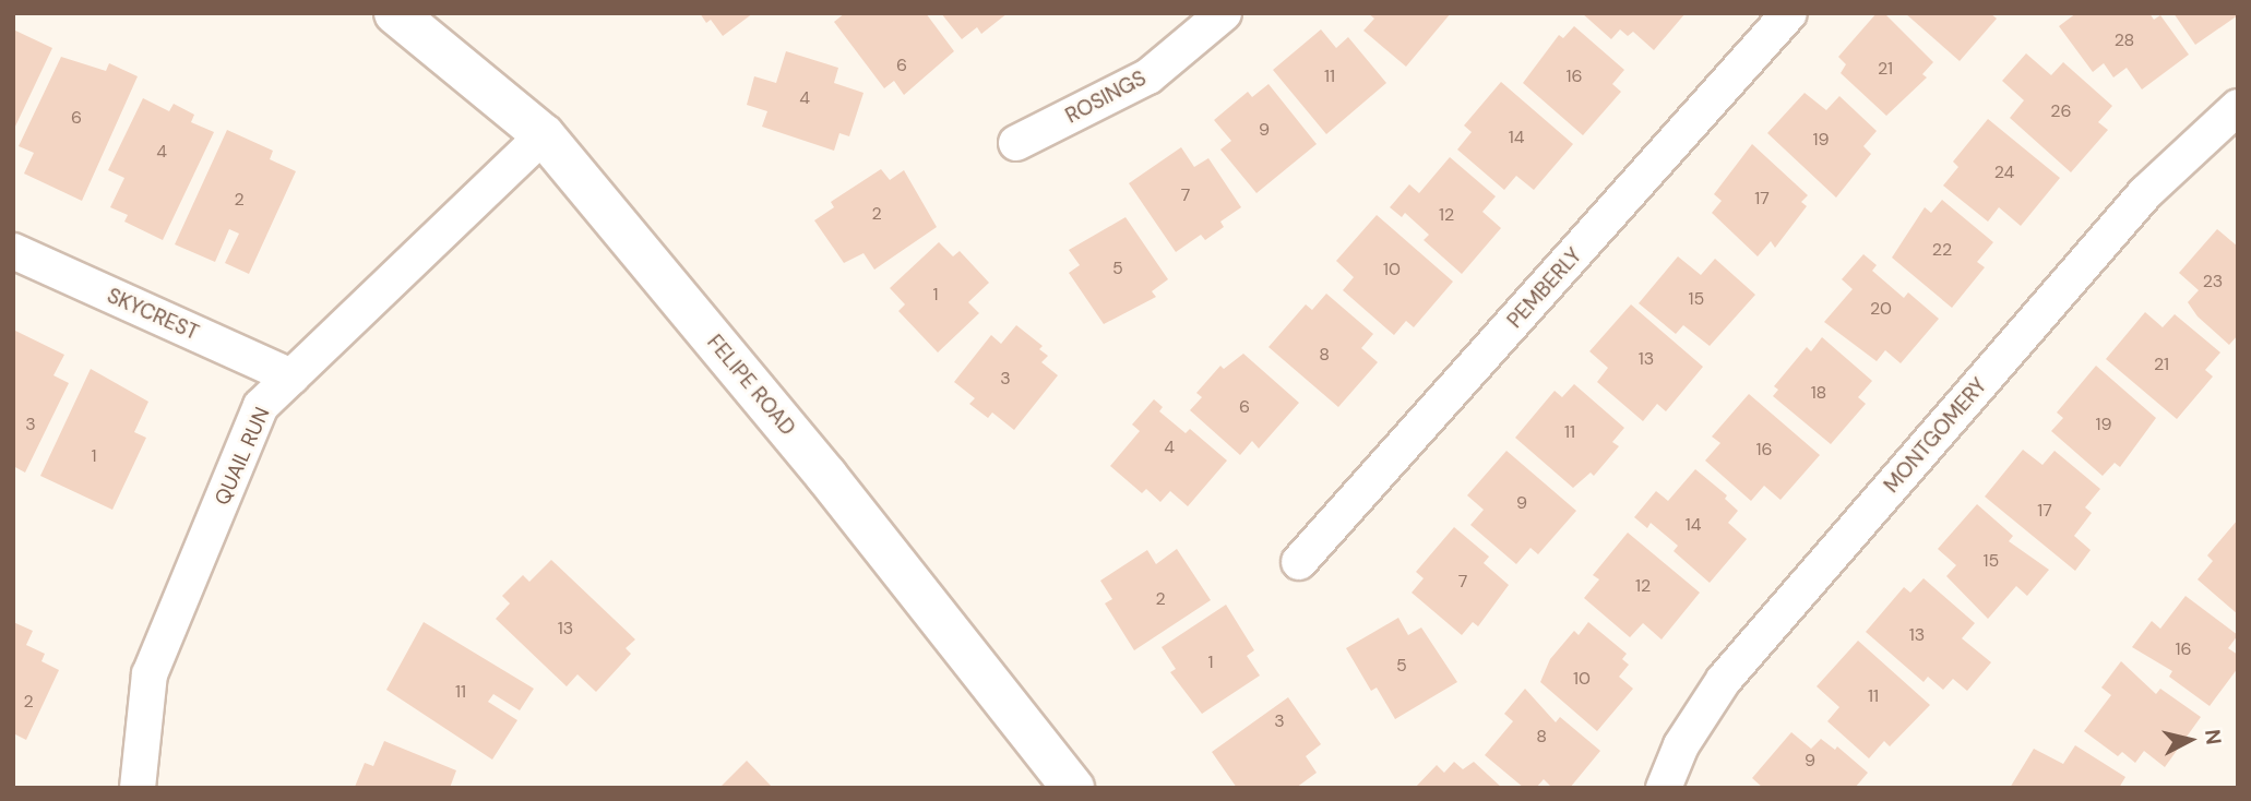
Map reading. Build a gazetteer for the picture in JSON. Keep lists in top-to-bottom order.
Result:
{
  "streets": {
    "main road": ["FELIPE ROAD"],
    "street": [
      "ROSINGS",
      "PEMBERLY",
      "SKYCREST",
      "MONTGOMERY",
      "QUAIL RUN"
    ]
  },
  "crossings": [
    ["SKYCREST", "QUAIL RUN"],
    ["FELIPE ROAD", "QUAIL RUN"]
  ],
  "house_numbers": [
    "28",
    "6",
    "21",
    "11",
    "16",
    "4",
    "26",
    "6",
    "9",
    "14",
    "19",
    "4",
    "24",
    "7",
    "17",
    "2",
    "2",
    "12",
    "22",
    "5",
    "10",
    "23",
    "1",
    "15",
    "20",
    "8",
    "13",
    "21",
    "3",
    "18",
    "6",
    "3",
    "19",
    "11",
    "4",
    "16",
    "1",
    "9",
    "17",
    "14",
    "15",
    "7",
    "12",
    "2",
    "13",
    "13",
    "16",
    "1",
    "5",
    "10",
    "11",
    "11",
    "2",
    "3",
    "8",
    "9"
  ],
  "north": "right"
}
